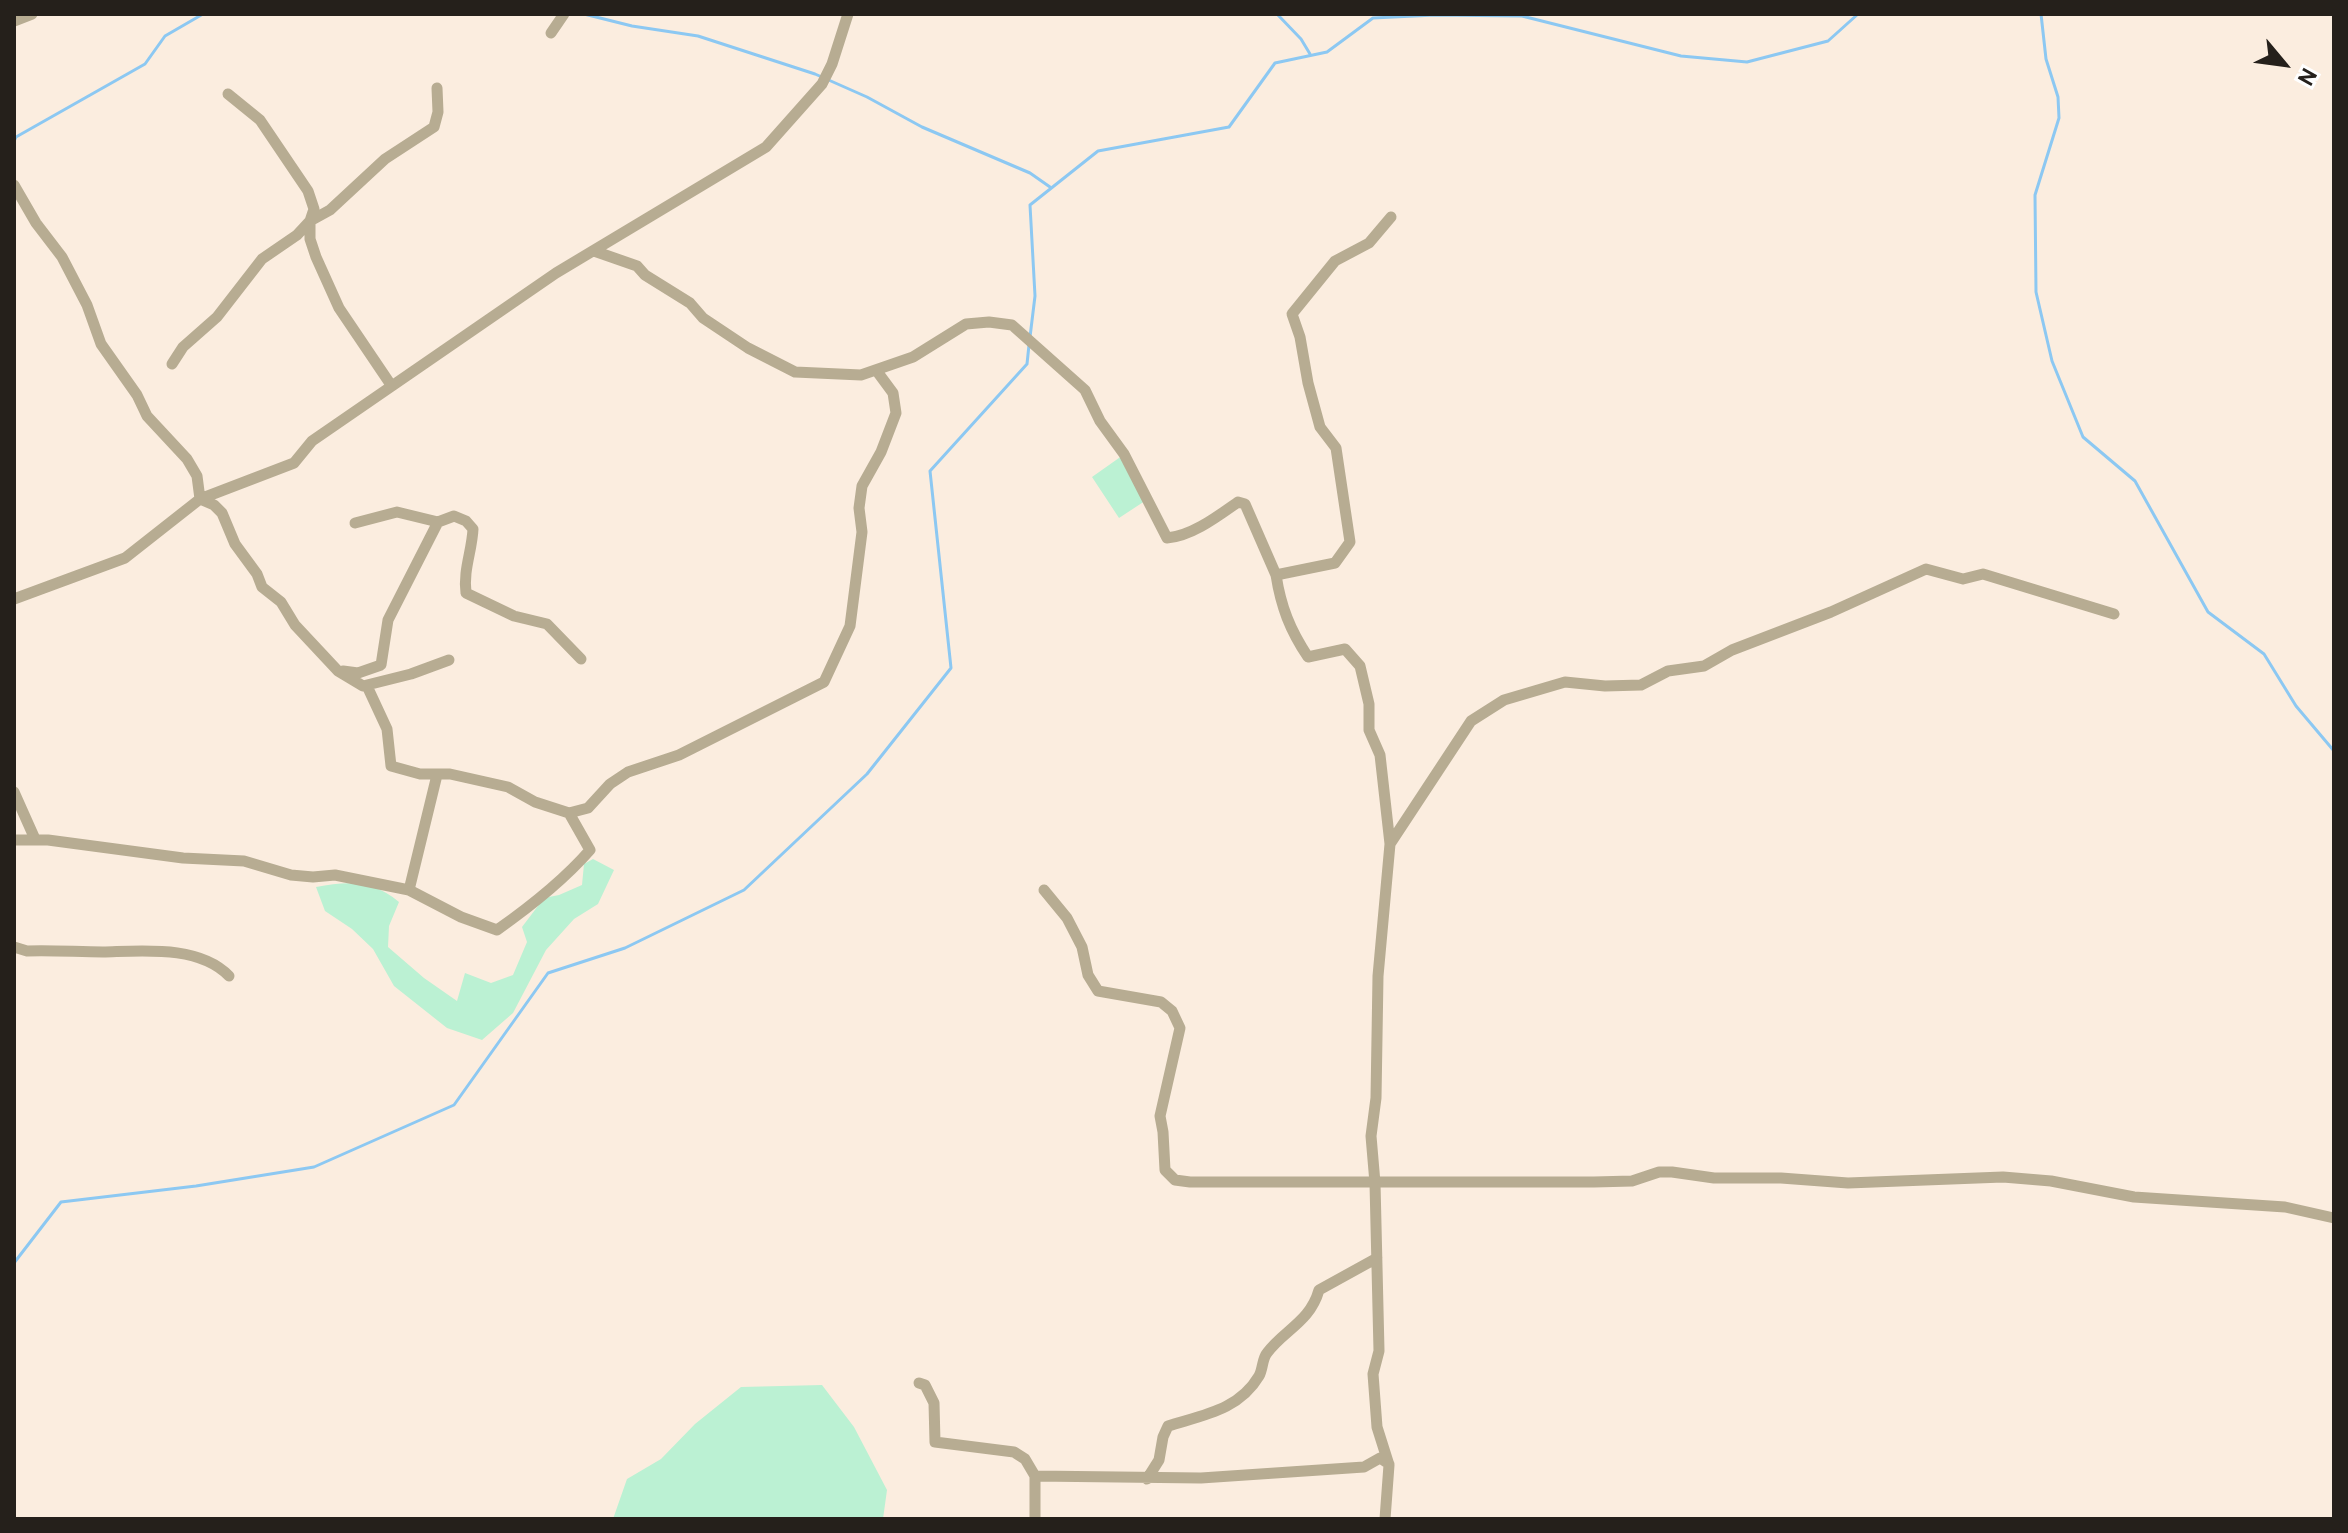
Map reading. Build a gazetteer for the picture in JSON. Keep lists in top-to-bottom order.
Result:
{
  "north": "bottom right"
}
